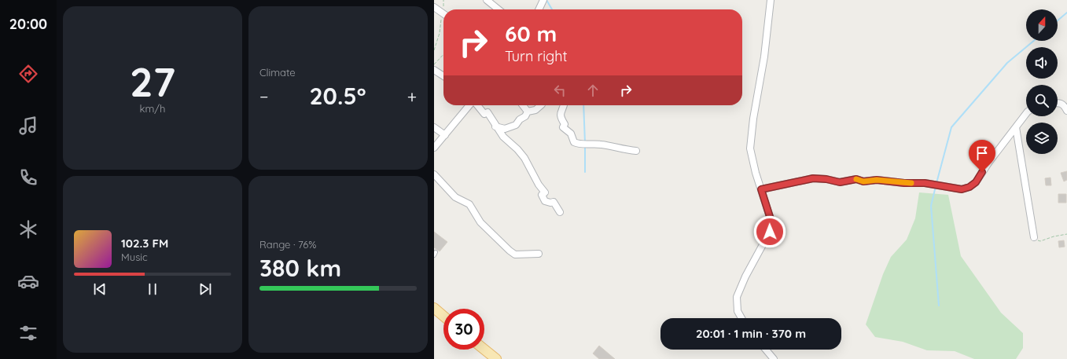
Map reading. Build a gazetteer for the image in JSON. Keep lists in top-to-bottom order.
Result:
{
  "north": "top",
  "page": {
    "tabs": "20:00",
    "tile": [
      ["27", "km/h"],
      "Climate",
      ["Range · 76%", "380 km"]
    ],
    "turn": ["60 m", "Turn right"],
    "heat": ["−", "20.5°", "+"],
    "song": ["102.3 FM", "Music"],
    "limit": "30",
    "trip": "20:01 · 1 min · 370 m"
  }
}
